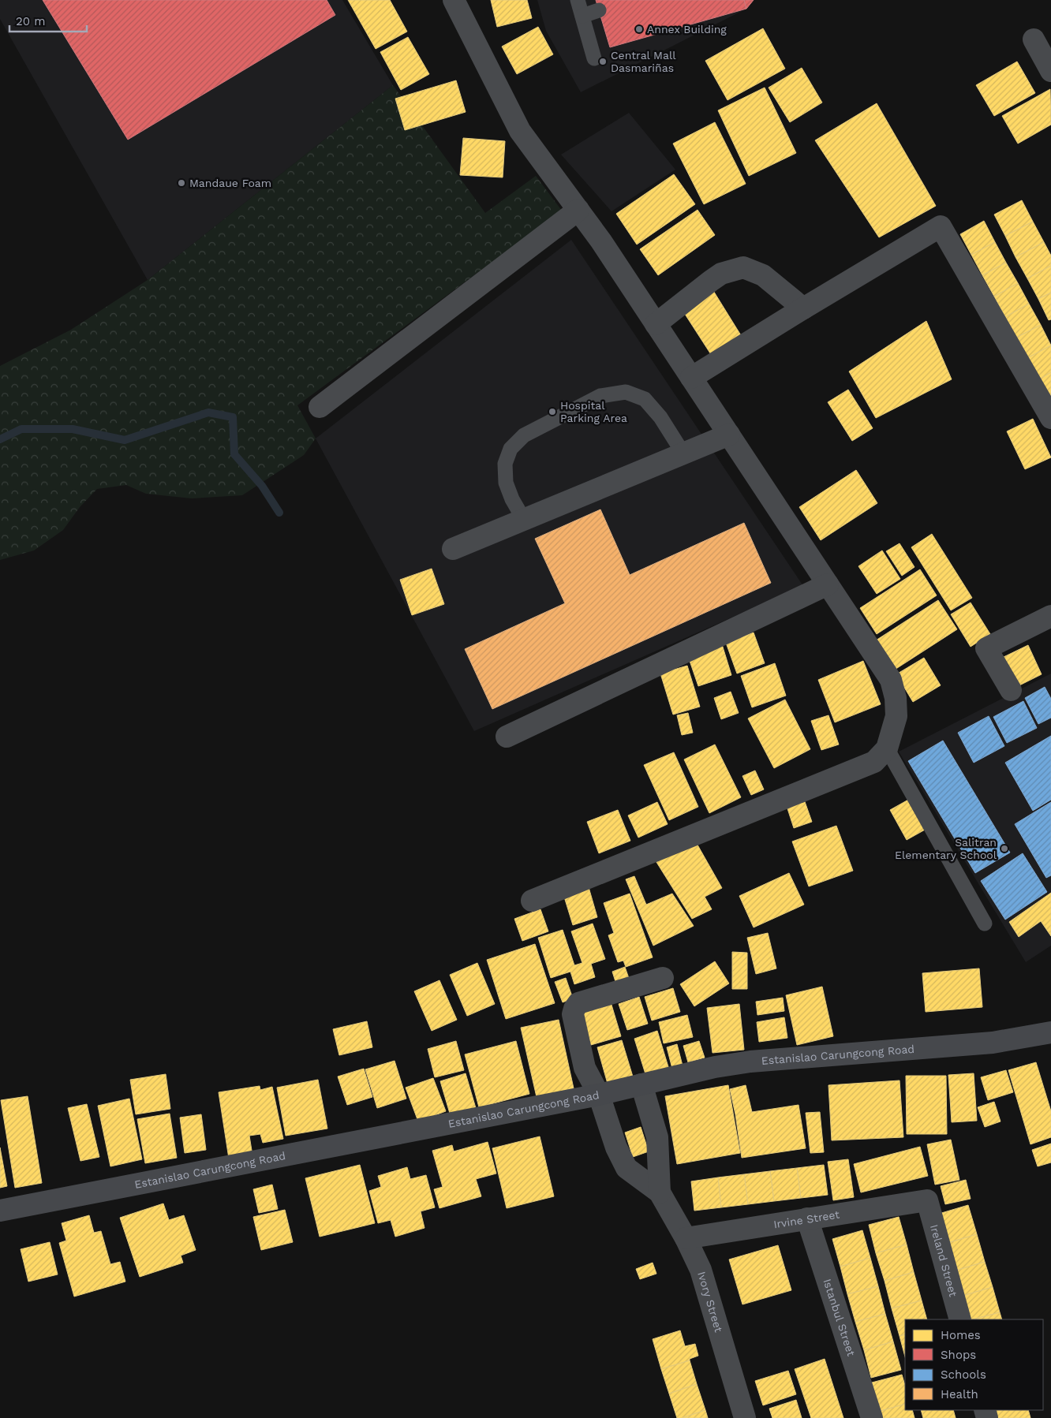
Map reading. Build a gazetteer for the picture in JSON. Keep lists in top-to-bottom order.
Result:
{
  "streets": {
    "street": [
      "Estanislao Carungcong Road",
      "Irvine Street",
      "Ireland Street",
      "Ivory Street",
      "Istanbul Street"
    ]
  },
  "crossings": [
    ["Estanislao Carungcong Road", "Ivory Street"],
    ["Irvine Street", "Ireland Street"],
    ["Irvine Street", "Ivory Street"],
    ["Irvine Street", "Istanbul Street"]
  ],
  "places": [
    "Annex Building",
    "Central Mall Dasmariñas",
    "Mandaue Foam",
    "Hospital Parking Area",
    "Salitran Elementary School"
  ],
  "legend": [
    "Homes",
    "Shops",
    "Schools",
    "Health"
  ],
  "scale_bar": "20 m"
}
